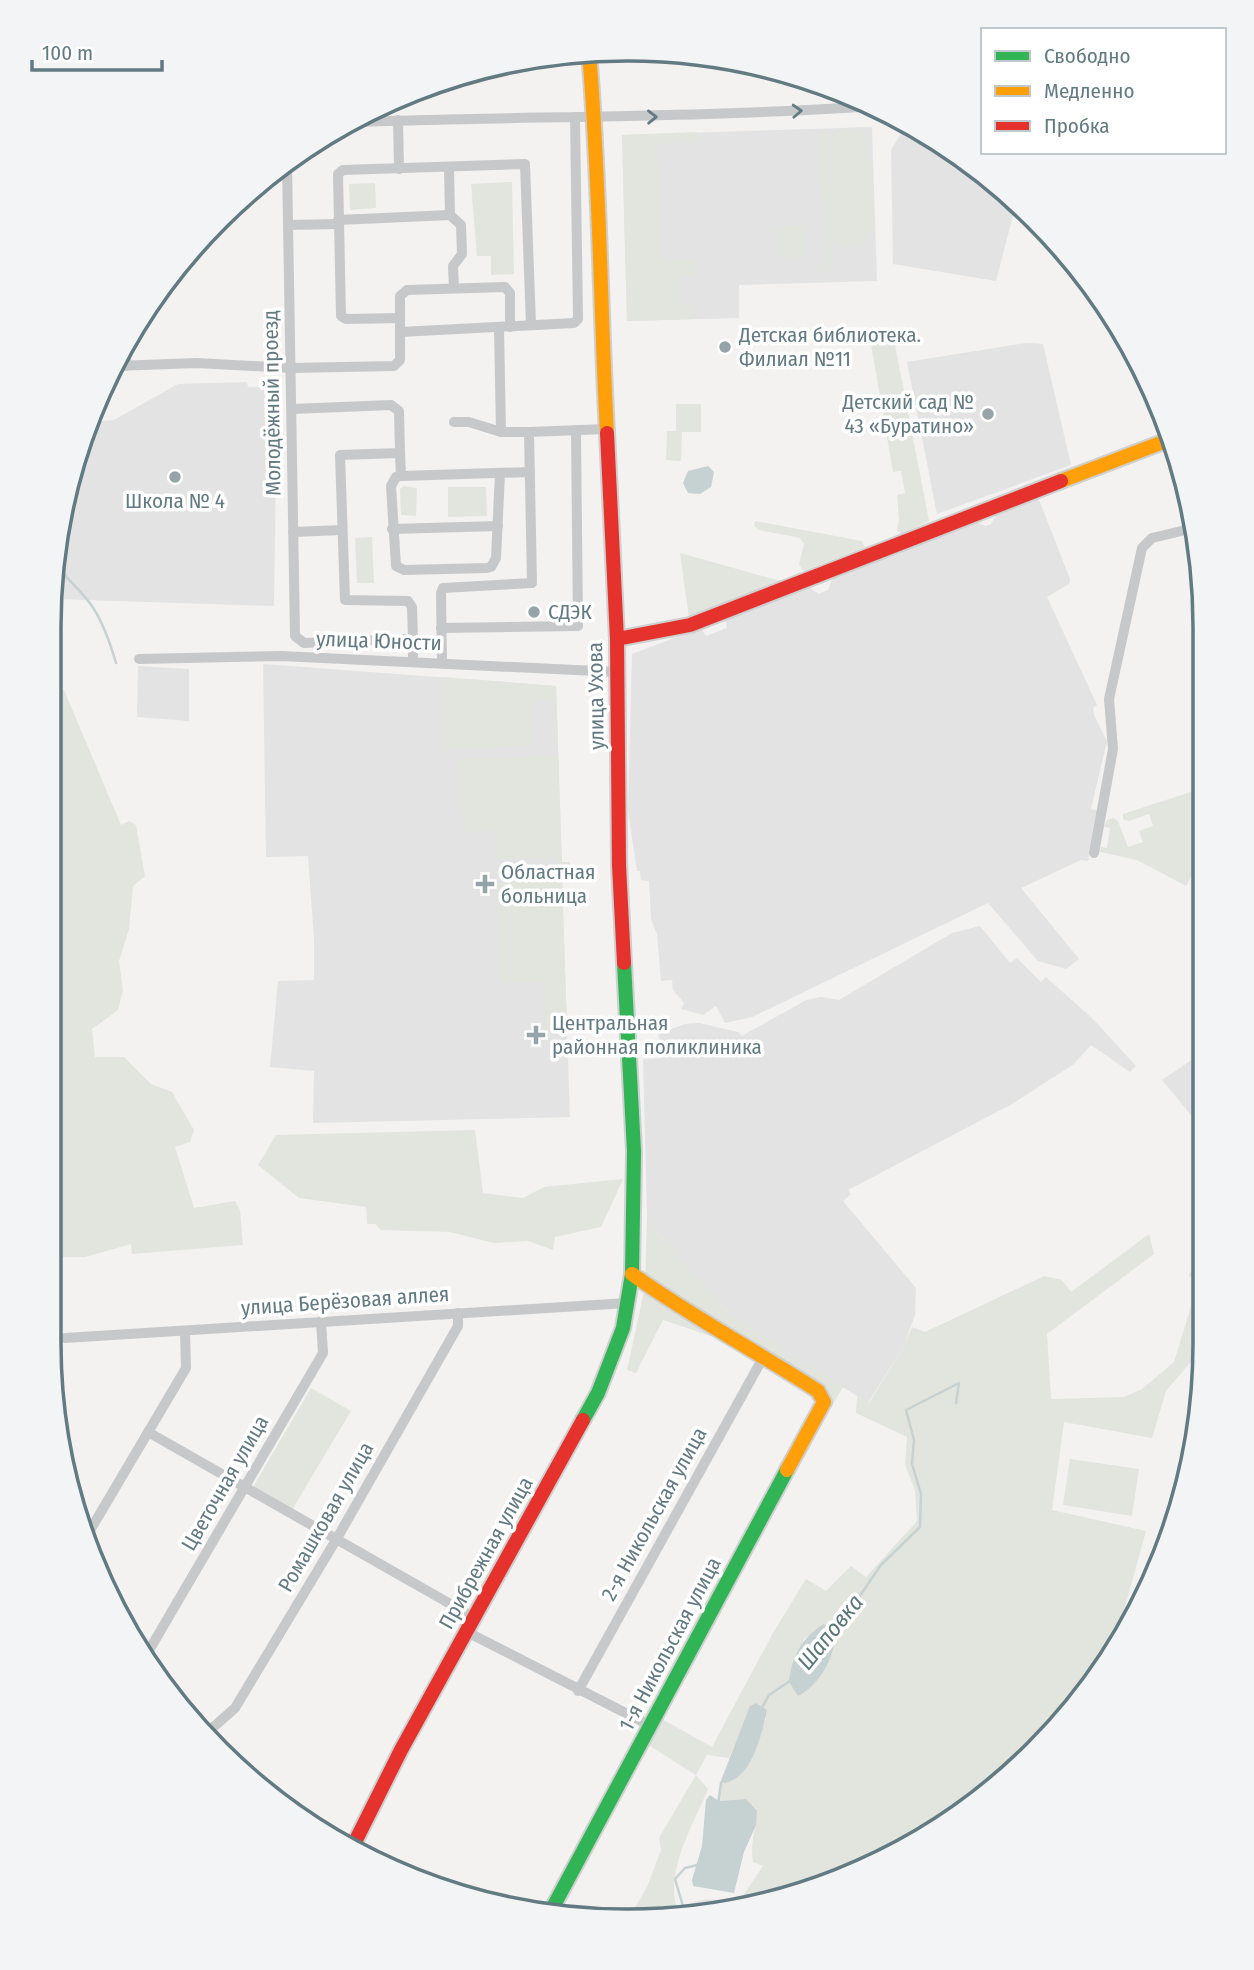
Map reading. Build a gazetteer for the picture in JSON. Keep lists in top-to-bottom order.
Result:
{
  "streets": {
    "street": [
      "Молодёжный проезд",
      "улица Юности",
      "улица Ухова",
      "улица Берёзовая аллея",
      "Цветочная улица",
      "2-я Никольская улица",
      "Ромашковая улица",
      "Прибрежная улица",
      "1-я Никольская улица"
    ]
  },
  "crossings": [
    ["улица Юности", "улица Ухова"],
    ["улица Ухова", "Прибрежная улица"],
    ["улица Берёзовая аллея", "Цветочная улица"],
    ["улица Берёзовая аллея", "Ромашковая улица"],
    ["улица Берёзовая аллея", "Прибрежная улица"],
    ["2-я Никольская улица", "1-я Никольская улица"]
  ],
  "water": ["Шаповка"],
  "places": {
    "other": [
      "Детская библиотека. Филиал №11",
      "Детский сад № 43 «Буратино»",
      "Школа № 4",
      "СДЭК"
    ],
    "health": ["Областная больница", "Центральная районная поликлиника"]
  },
  "legend": ["Свободно", "Медленно", "Пробка"],
  "scale_bar": "100 m"
}
